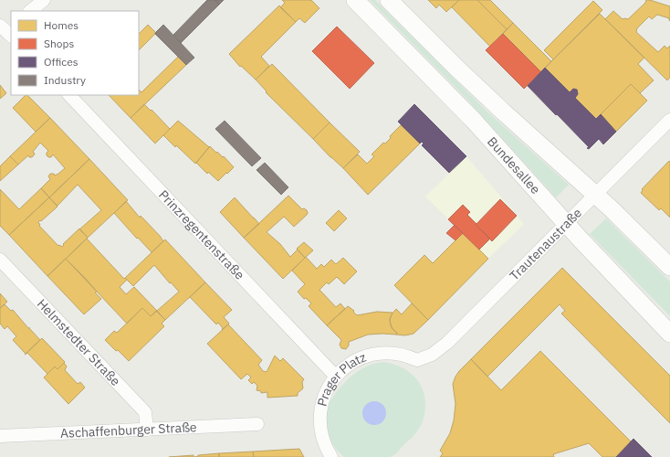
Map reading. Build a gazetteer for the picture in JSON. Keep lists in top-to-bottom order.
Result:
{
  "streets": {
    "main road": ["Bundesallee"],
    "street": [
      "Prinzregentenstraße",
      "Trautenaustraße",
      "Helmstedter Straße",
      "Prager Platz",
      "Aschaffenburger Straße"
    ]
  },
  "crossings": [
    ["Bundesallee", "Trautenaustraße"],
    ["Prinzregentenstraße", "Prager Platz"],
    ["Trautenaustraße", "Prager Platz"],
    ["Helmstedter Straße", "Aschaffenburger Straße"]
  ],
  "legend": [
    "Homes",
    "Shops",
    "Offices",
    "Industry"
  ]
}
